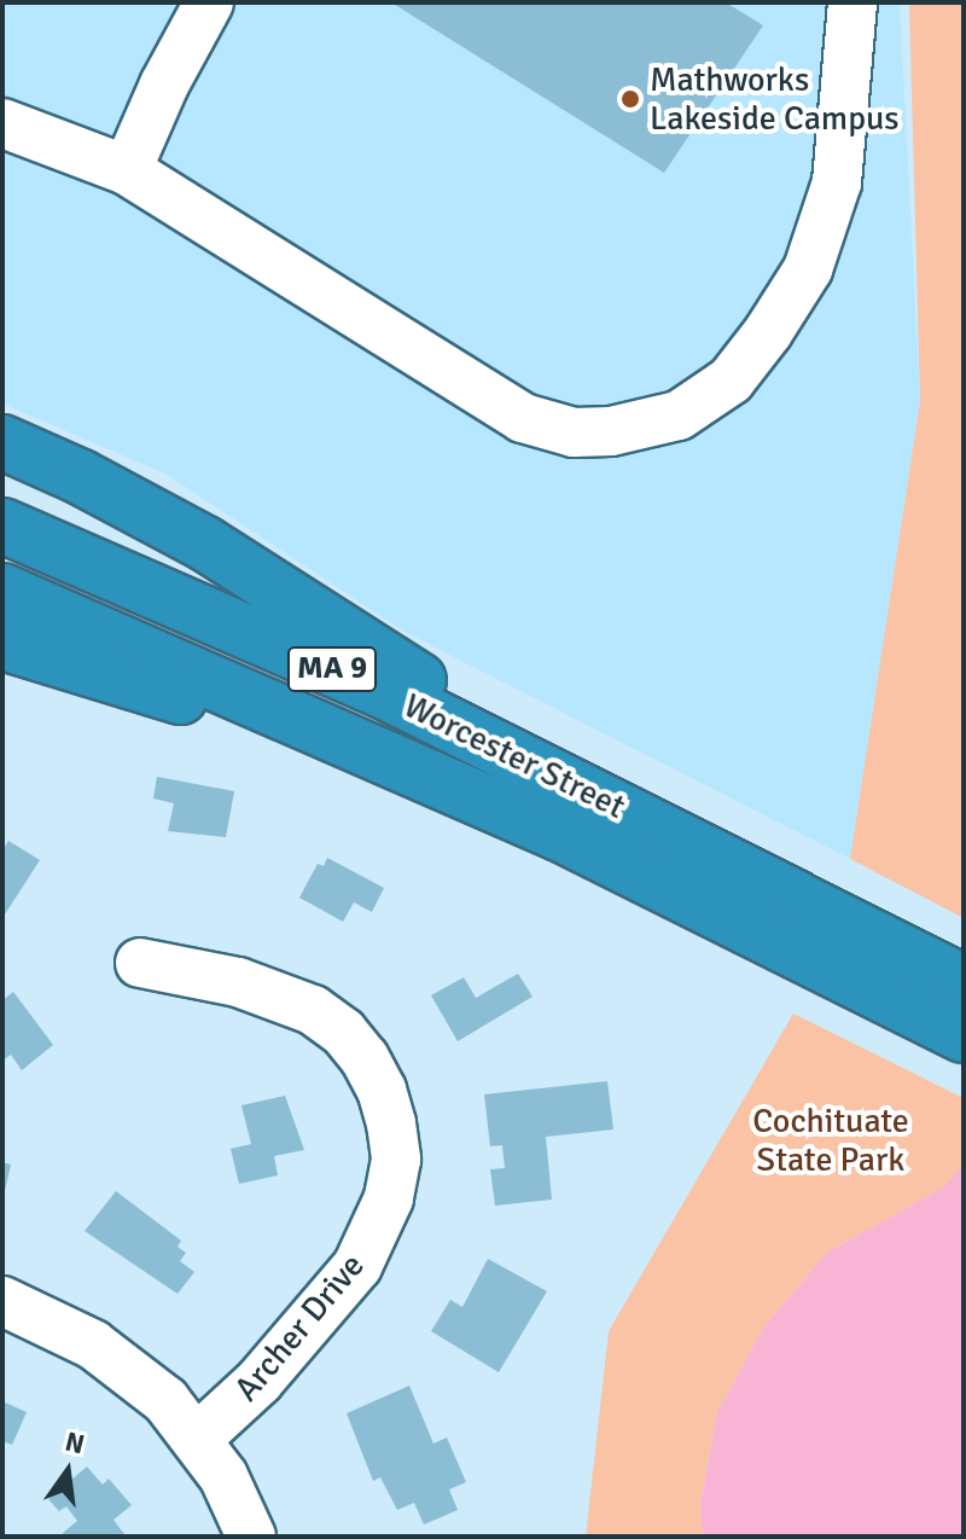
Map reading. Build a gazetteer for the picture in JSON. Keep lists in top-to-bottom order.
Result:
{
  "streets": {
    "highway": ["MA 9", "Worcester Street"],
    "street": ["Archer Drive"]
  },
  "parks": ["Cochituate State Park"],
  "places": ["Mathworks Lakeside Campus"],
  "north": "top"
}
